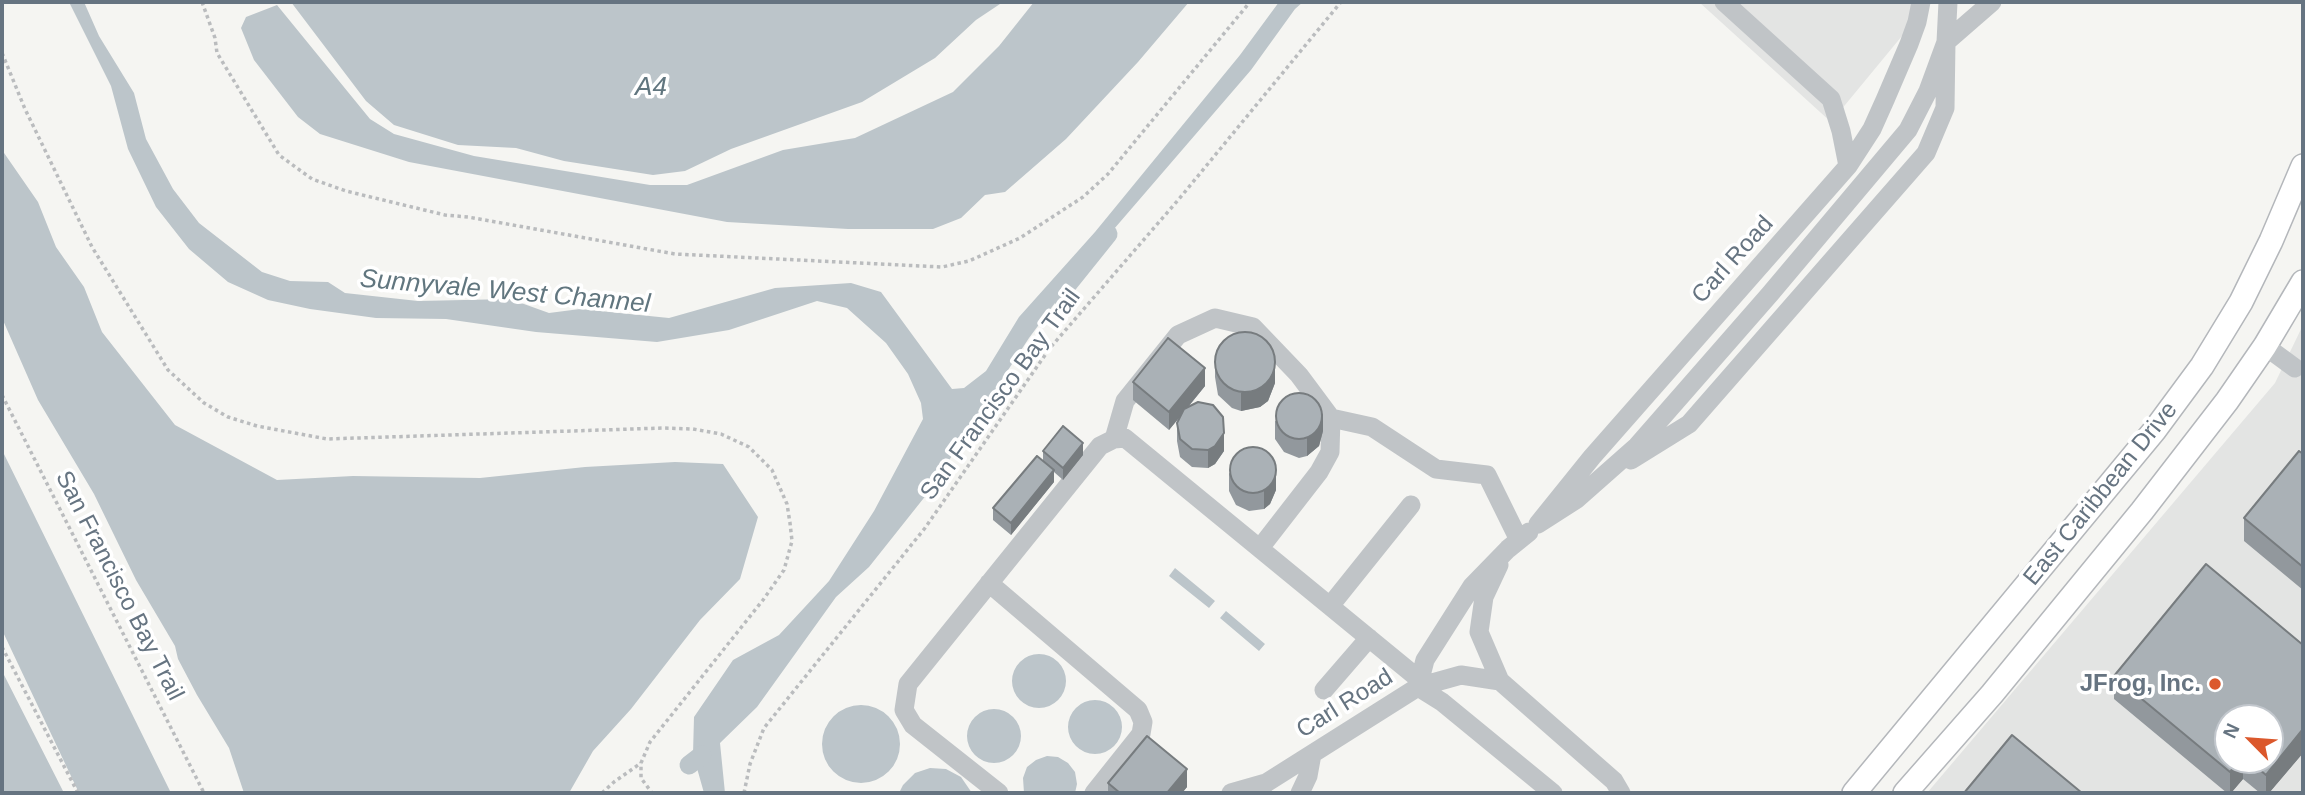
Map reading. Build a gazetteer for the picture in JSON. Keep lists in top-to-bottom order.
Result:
{
  "streets": {
    "main road": ["East Caribbean Drive"],
    "lane": ["Carl Road"],
    "path": ["San Francisco Bay Trail"]
  },
  "water": ["A4", "Sunnyvale West Channel"],
  "places": ["JFrog, Inc."],
  "north": "top left"
}
